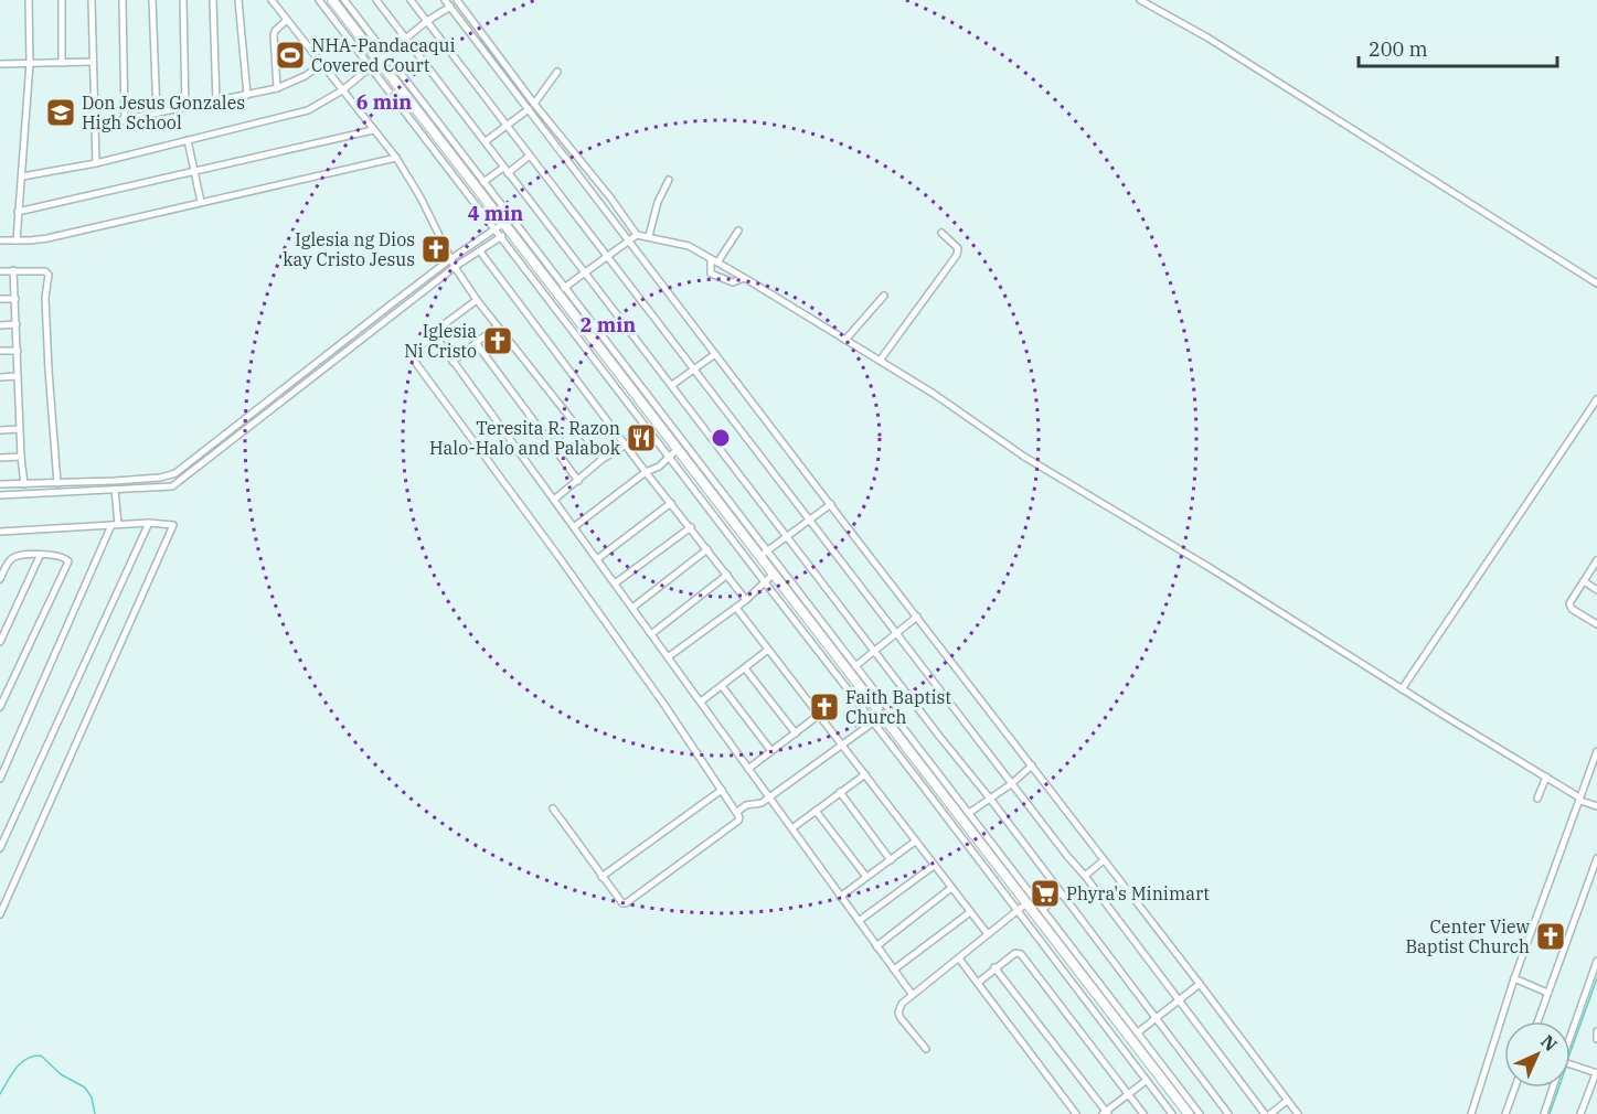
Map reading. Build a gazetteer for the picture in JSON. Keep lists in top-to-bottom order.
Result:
{
  "places": {
    "sports": ["NHA-Pandacaqui Covered Court"],
    "school or university": ["Don Jesus Gonzales High School"],
    "church": [
      "Iglesia ng Dios kay Cristo Jesus",
      "Iglesia Ni Cristo",
      "Faith Baptist Church",
      "Center View Baptist Church"
    ],
    "restaurant": ["Teresita R. Razon Halo-Halo and Palabok"],
    "supermarket": ["Phyra's Minimart"]
  },
  "scale_bar": "200 m",
  "north": "top right",
  "rings": ["6 min", "4 min", "2 min"]
}
